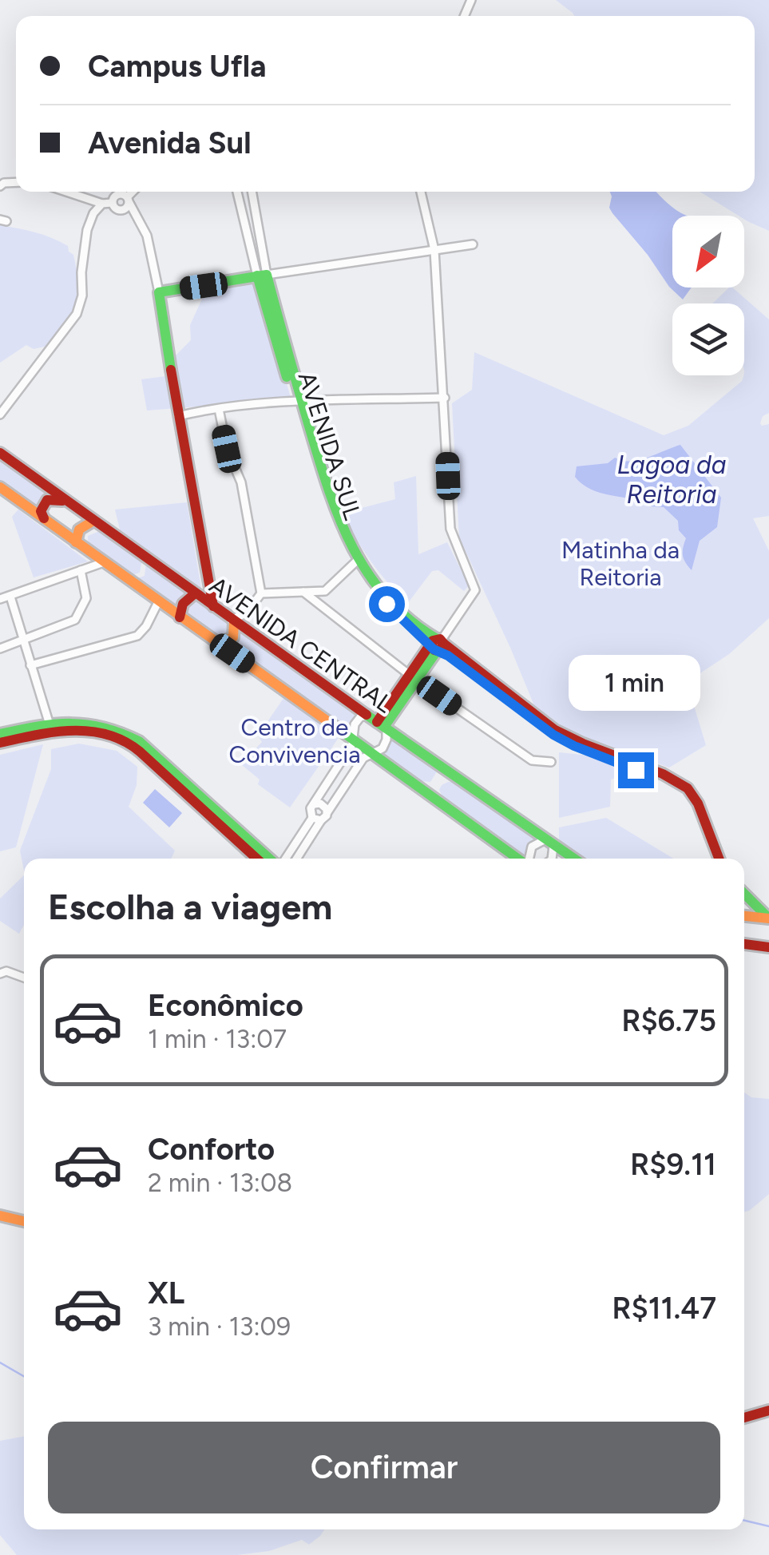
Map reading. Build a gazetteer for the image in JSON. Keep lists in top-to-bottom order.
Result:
{
  "streets": {
    "street": ["AVENIDA SUL", "AVENIDA CENTRAL"]
  },
  "water": ["Lagoa da Reitoria"],
  "parks": ["Matinha da Reitoria", "Centro de Convivencia"],
  "north": "bottom left",
  "page": {
    "banner": ["Campus Ufla", "Avenida Sul"],
    "bubble": "1 min",
    "heading": "Escolha a viagem",
    "list": [
      {
        "name": "Econômico",
        "note": "1 min · 13:07",
        "value": "R$6.75"
      },
      {
        "name": "Conforto",
        "note": "2 min · 13:08",
        "value": "R$9.11"
      },
      {
        "name": "XL",
        "note": "3 min · 13:09",
        "value": "R$11.47"
      }
    ],
    "buttons": "Confirmar"
  }
}
